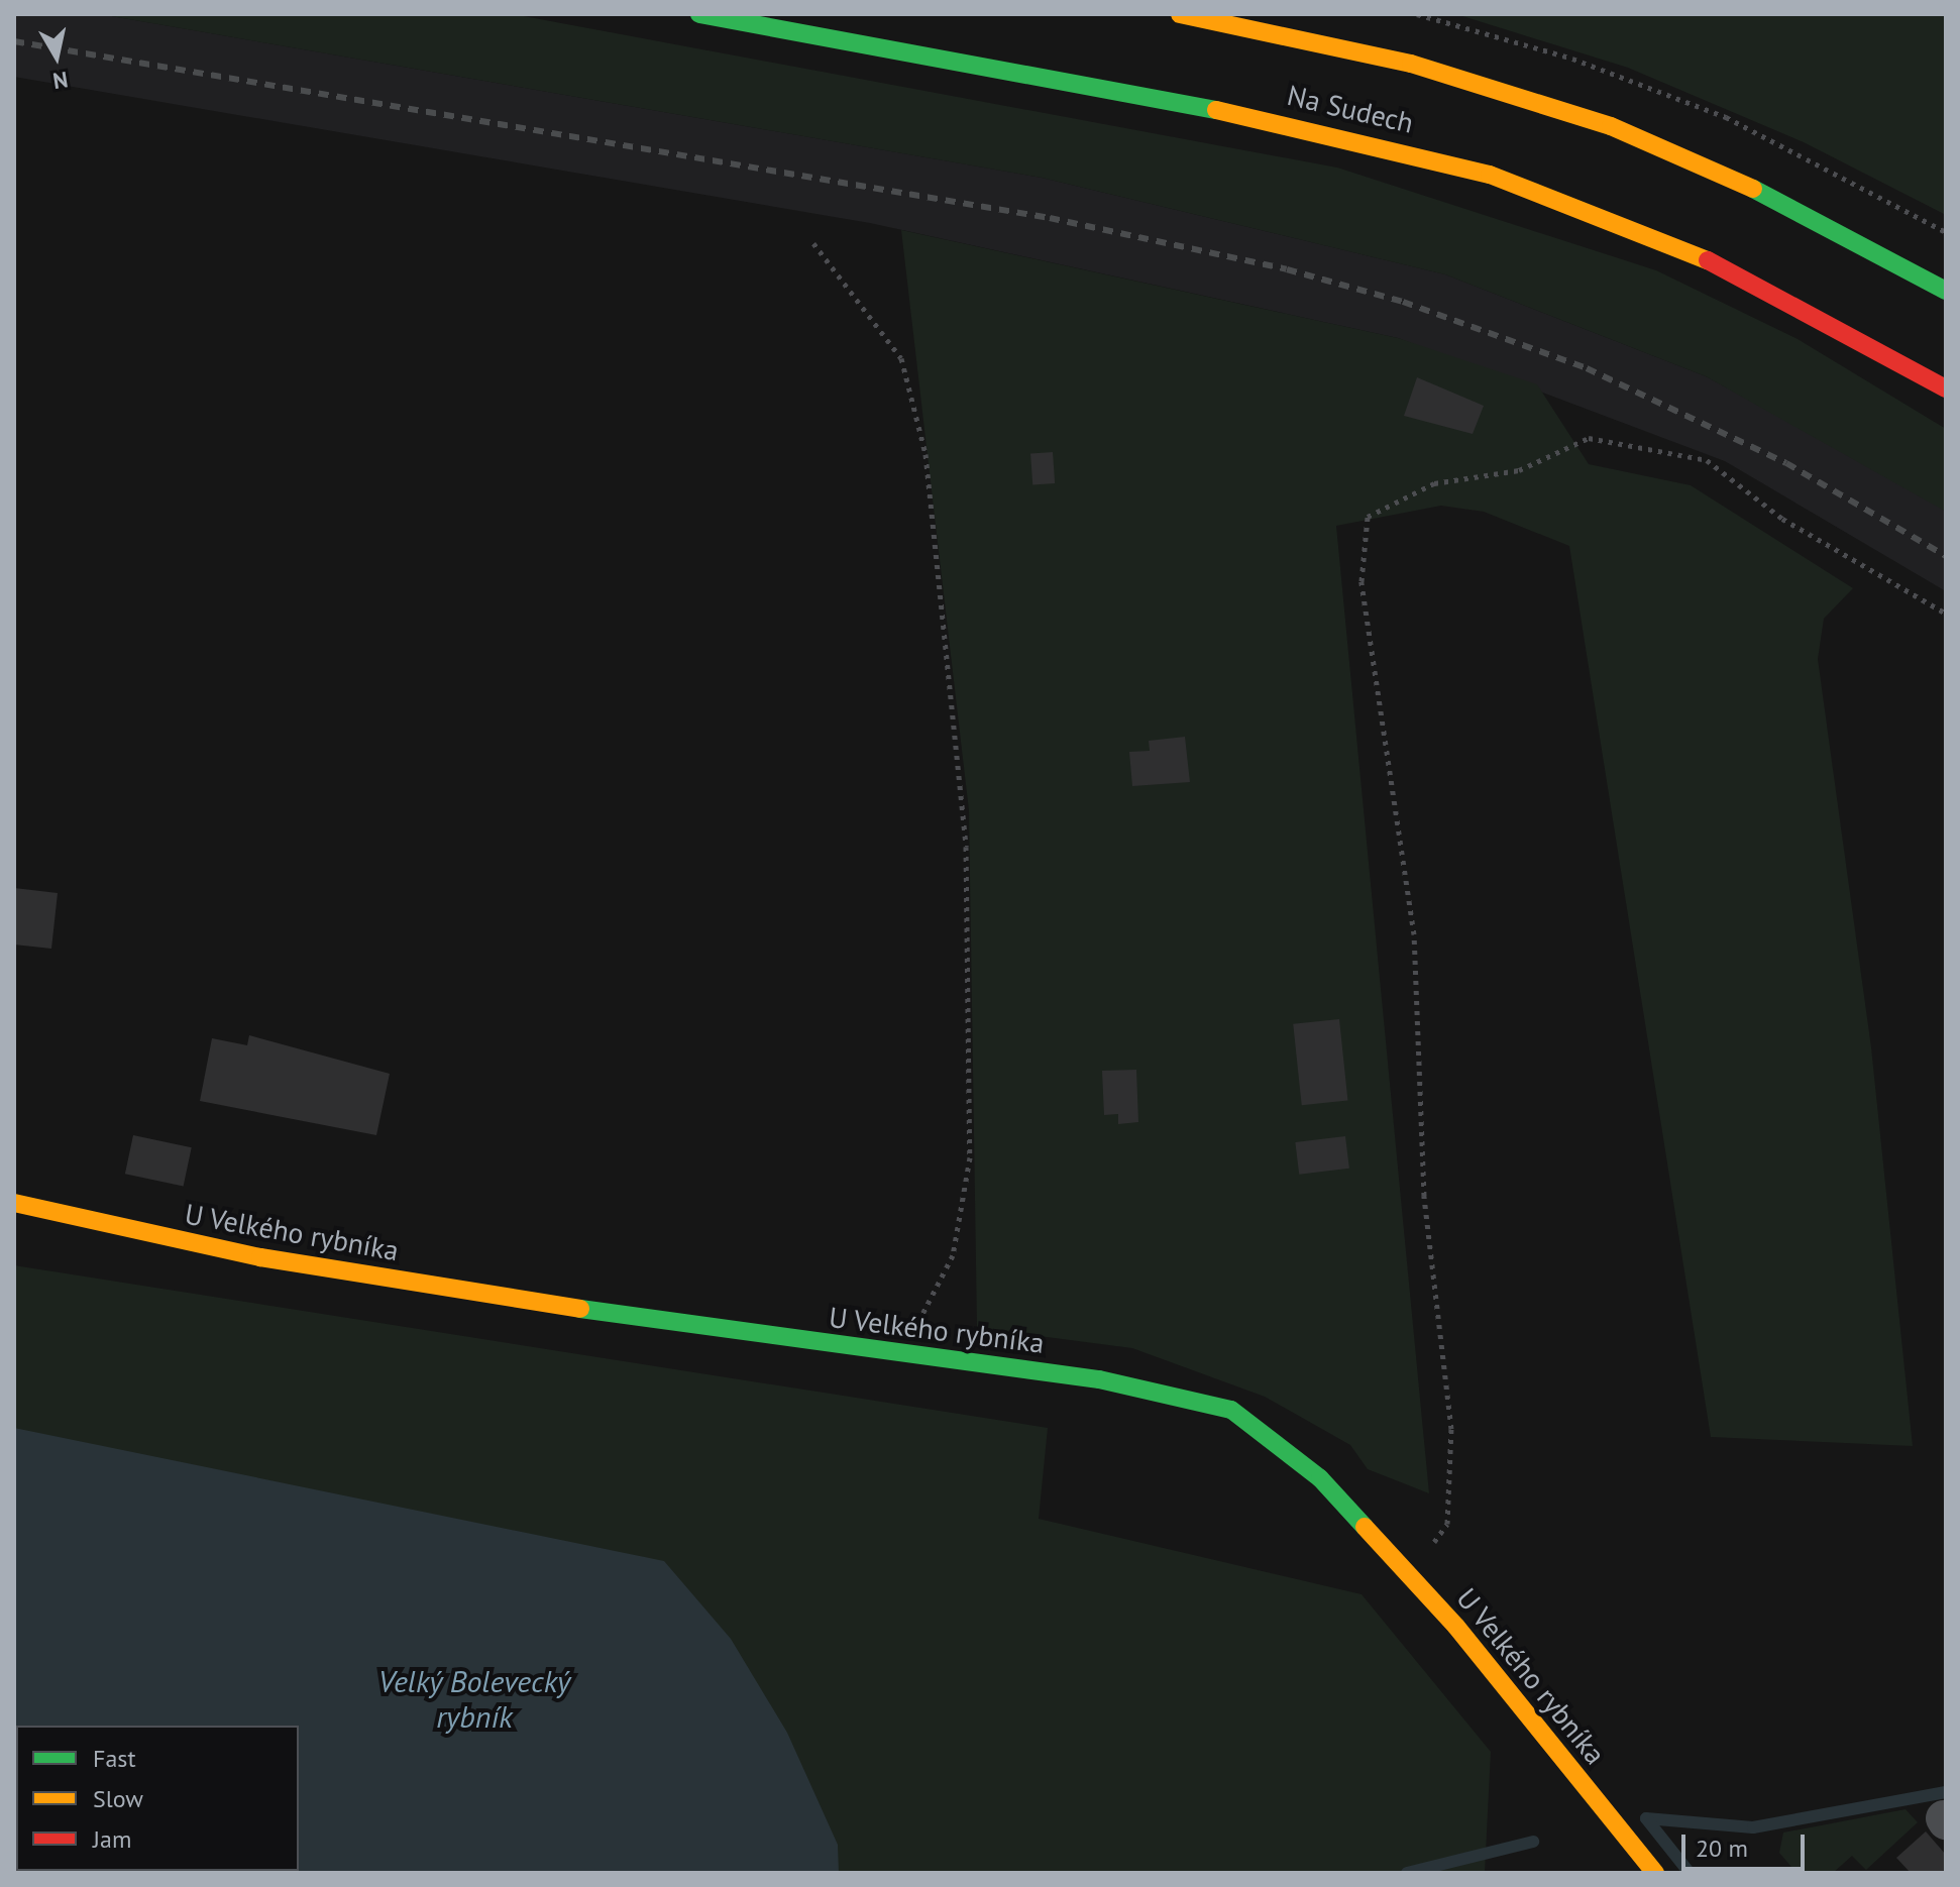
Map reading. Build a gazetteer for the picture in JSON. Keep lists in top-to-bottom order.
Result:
{
  "streets": {
    "main road": ["Na Sudech", "U Velkého rybníka"]
  },
  "water": ["Velký Bolevecký rybník"],
  "legend": ["Fast", "Slow", "Jam"],
  "scale_bar": "20 m",
  "north": "bottom"
}
